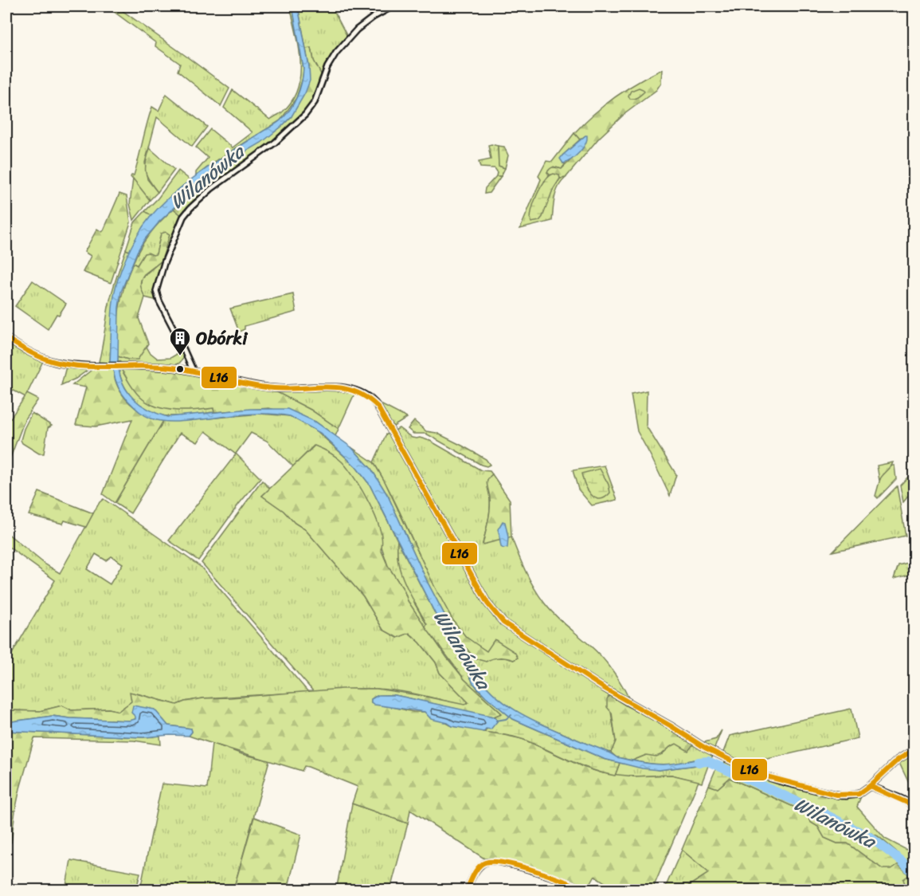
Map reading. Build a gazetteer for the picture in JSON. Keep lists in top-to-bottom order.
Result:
{
  "water": ["Wilanówka"],
  "places": {
    "building": ["Obórki"]
  },
  "lines": ["transit line L16"]
}
